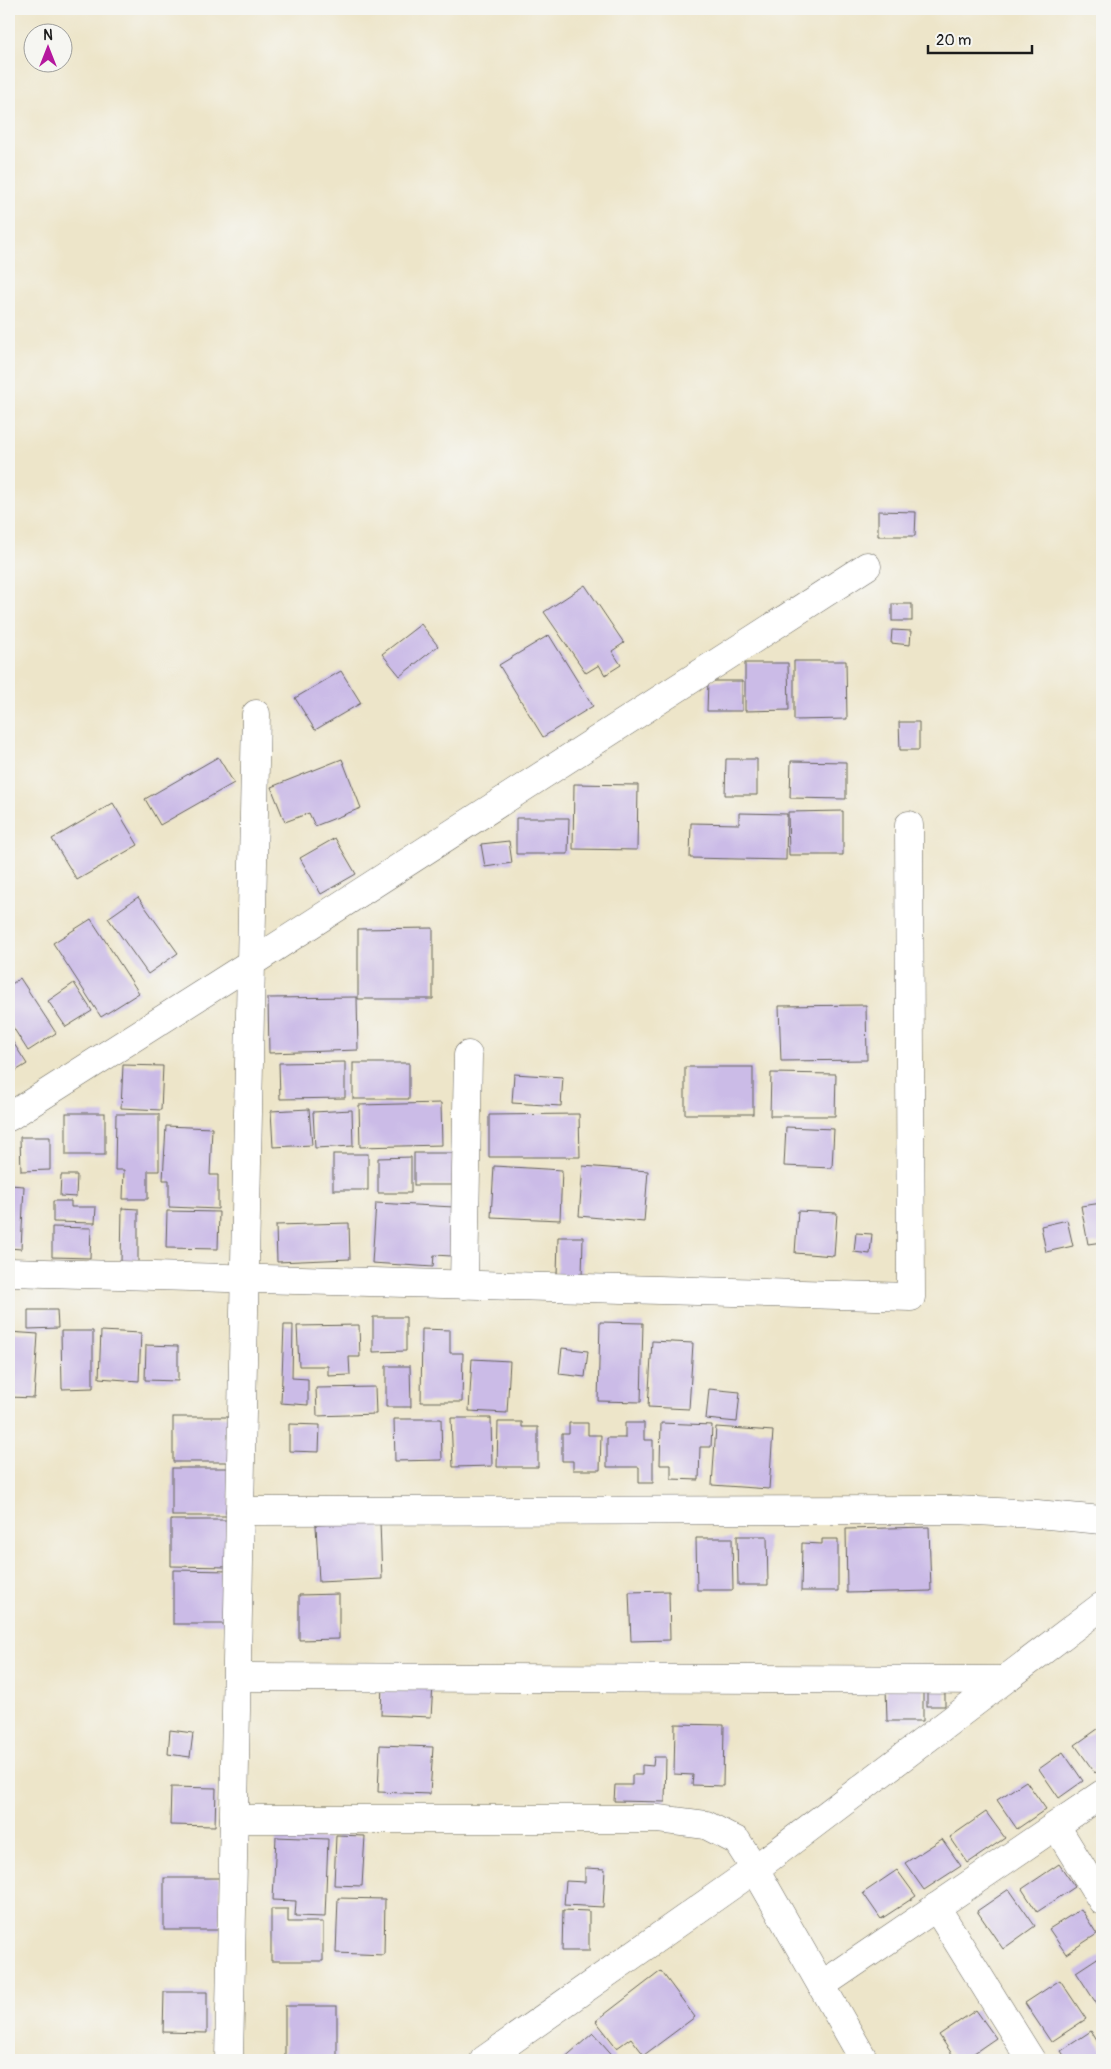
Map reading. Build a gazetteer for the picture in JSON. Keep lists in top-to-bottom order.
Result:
{
  "scale_bar": "20 m",
  "north": "top"
}
